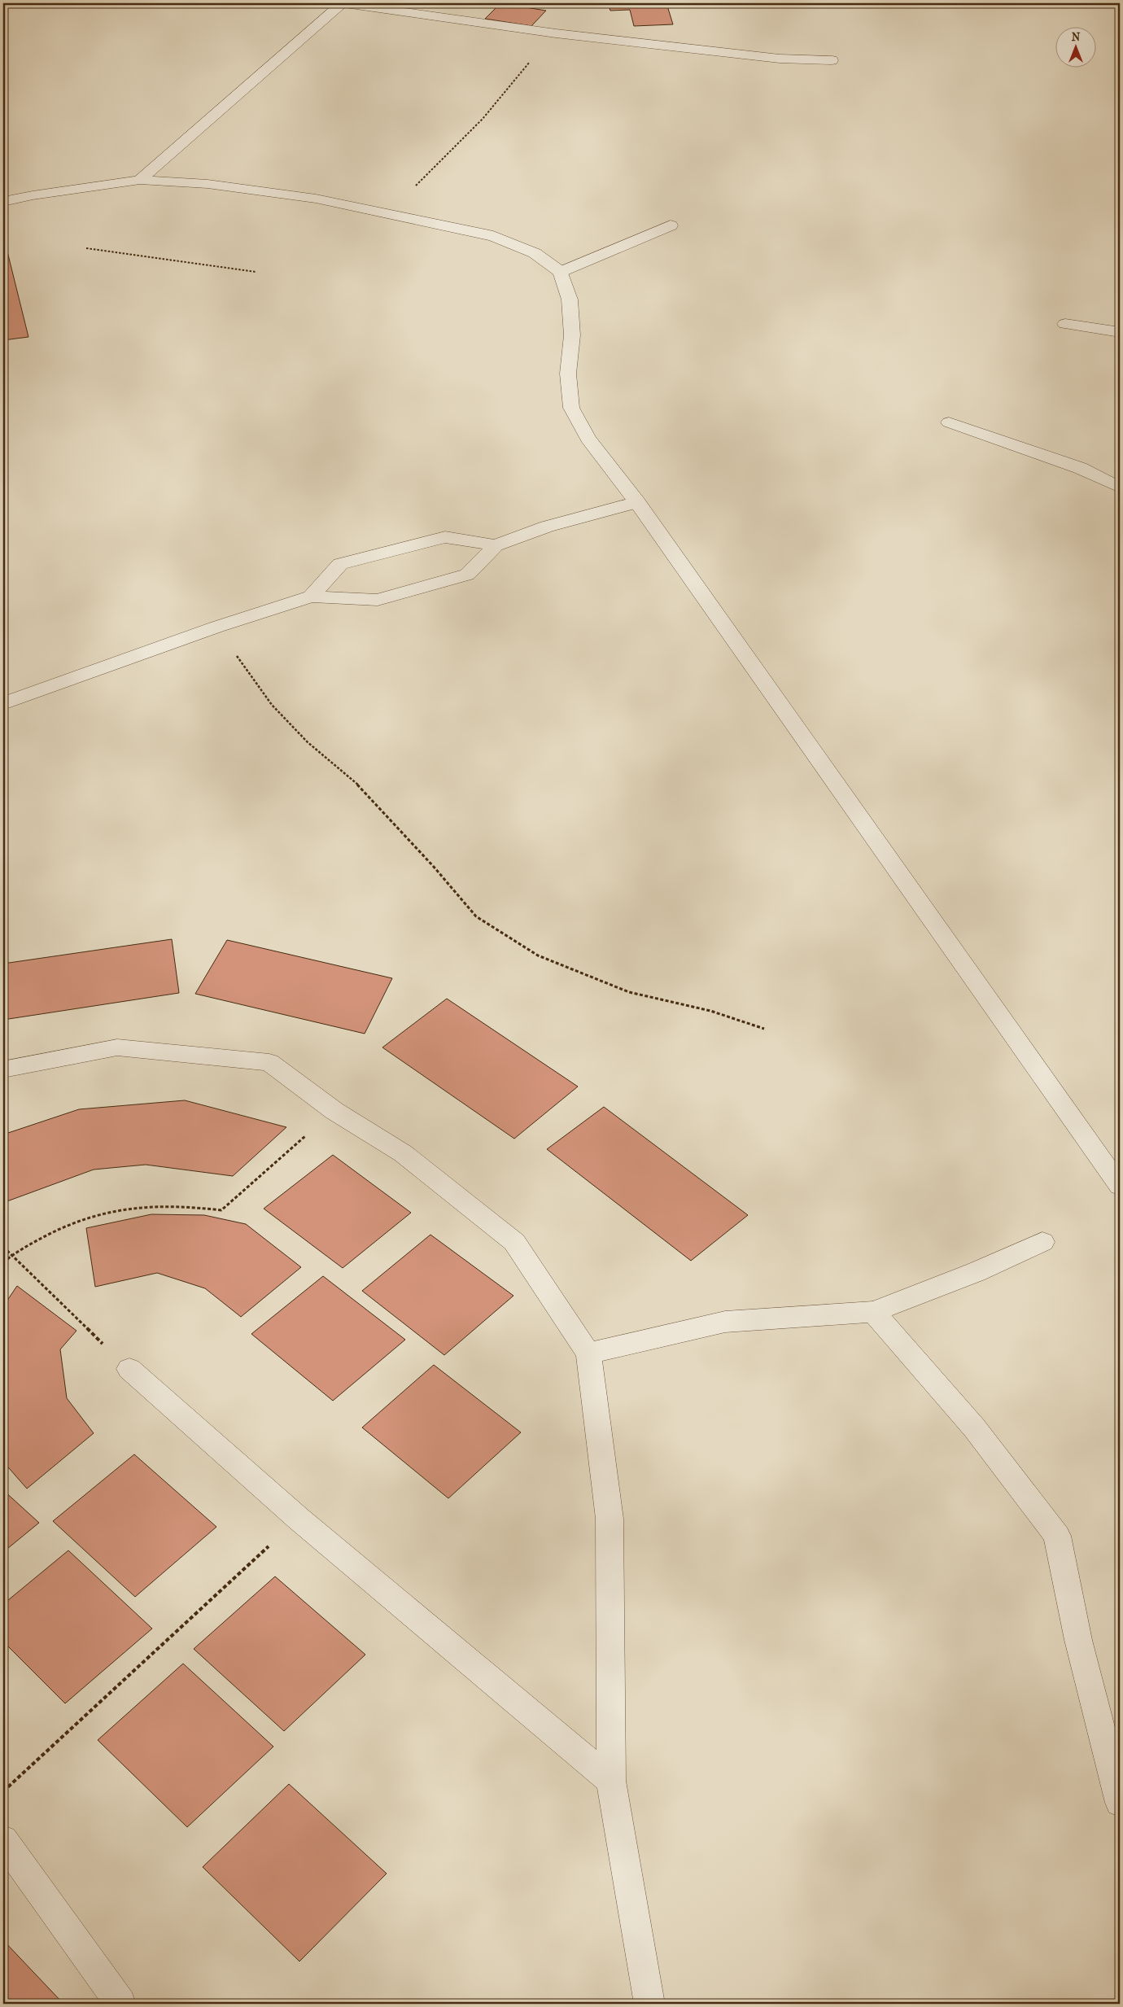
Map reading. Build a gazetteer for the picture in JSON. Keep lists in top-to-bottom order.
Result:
{
  "north": "top"
}
